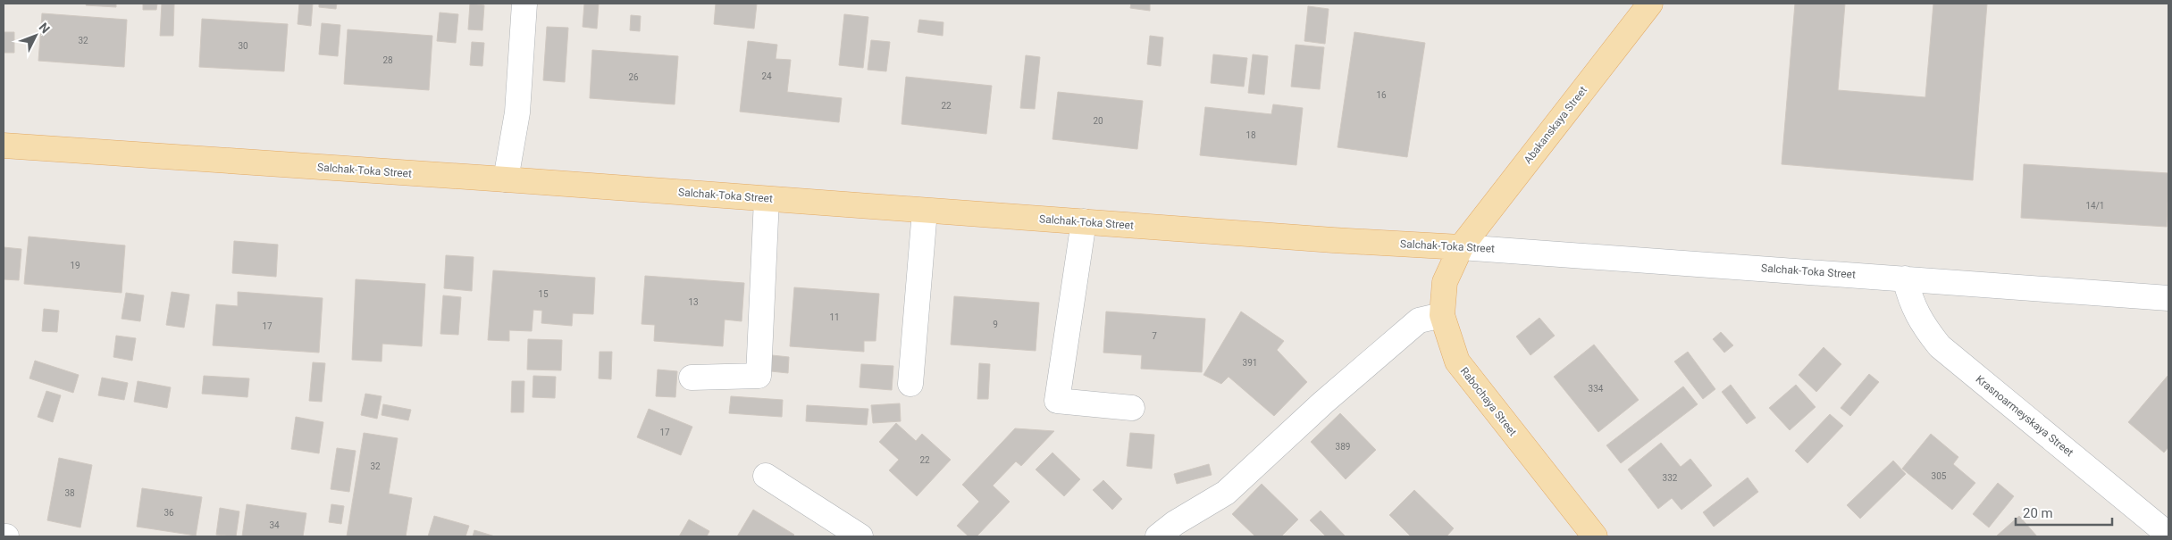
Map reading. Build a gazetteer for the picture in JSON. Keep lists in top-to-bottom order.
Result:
{
  "streets": {
    "main road": ["Abakanskaya Street", "Salchak-Toka Street", "Rabochaya Street"],
    "street": ["Krasnoarmeyskaya Street"]
  },
  "crossings": [
    ["Abakanskaya Street", "Salchak-Toka Street"],
    ["Abakanskaya Street", "Rabochaya Street"],
    ["Salchak-Toka Street", "Rabochaya Street"],
    ["Salchak-Toka Street", "Krasnoarmeyskaya Street"]
  ],
  "house_numbers": [
    "32",
    "30",
    "28",
    "24",
    "26",
    "16",
    "22",
    "20",
    "18",
    "14/1",
    "19",
    "15",
    "13",
    "11",
    "9",
    "17",
    "7",
    "391",
    "334",
    "17",
    "389",
    "22",
    "32",
    "305",
    "332",
    "38",
    "36",
    "34"
  ],
  "scale_bar": "20 m",
  "north": "top right"
}
